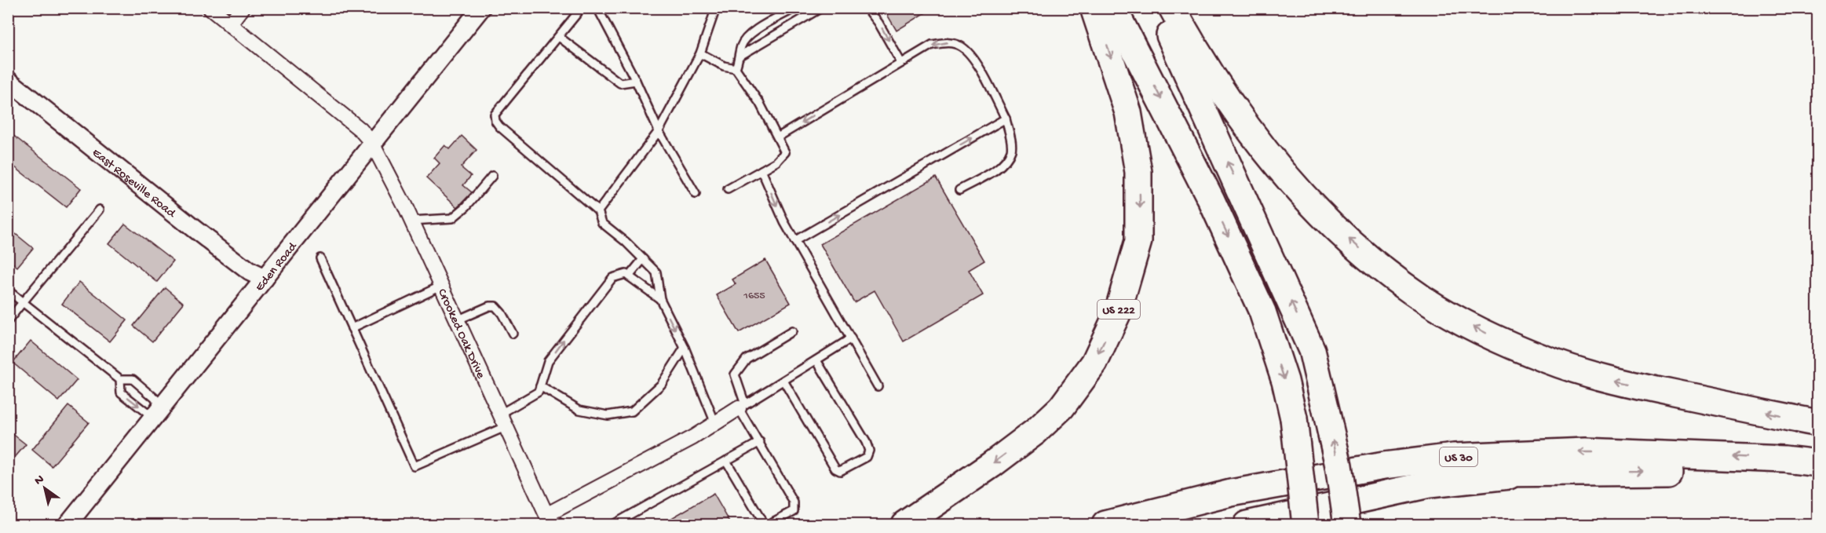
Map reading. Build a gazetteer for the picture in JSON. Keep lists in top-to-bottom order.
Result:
{
  "streets": {
    "highway": ["US 222", "US 30"],
    "street": ["East Roseville Road", "Eden Road", "Crooked Oak Drive"]
  },
  "crossings": [
    ["East Roseville Road", "Eden Road"],
    ["Eden Road", "Crooked Oak Drive"]
  ],
  "house_numbers": ["1655"],
  "north": "top left"
}
